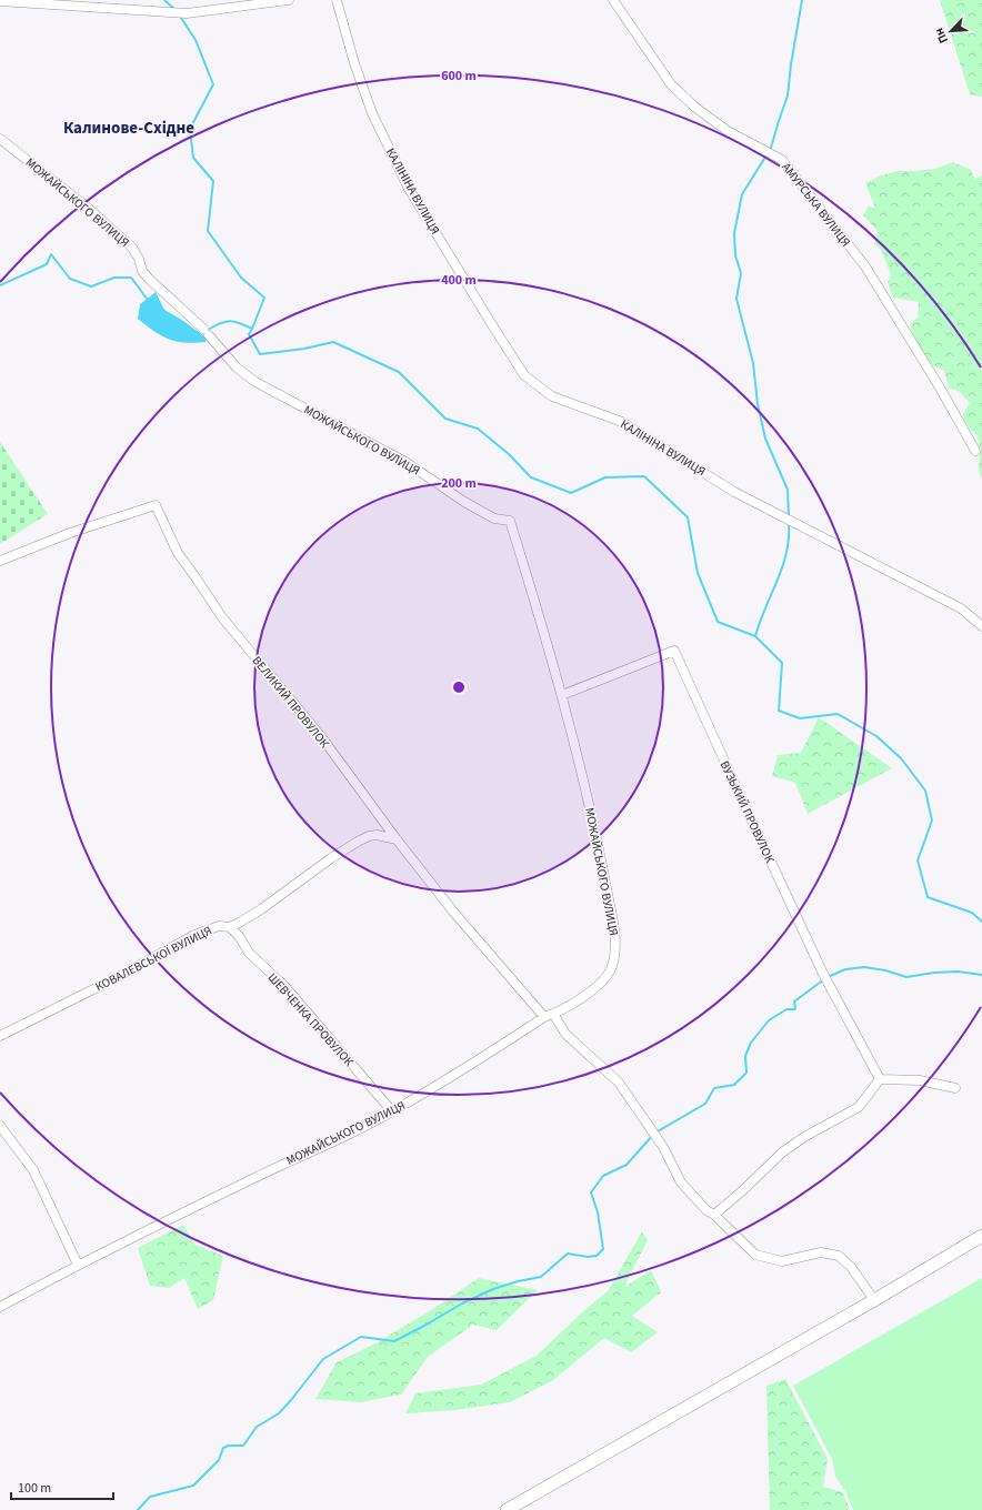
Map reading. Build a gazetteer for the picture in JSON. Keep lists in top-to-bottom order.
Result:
{
  "streets": {
    "street": [
      "КАЛІНІНА ВУЛИЦЯ",
      "МОЖАЙСЬКОГО ВУЛИЦЯ",
      "АМУРСЬКА ВУЛИЦЯ",
      "ВЕЛИКИЙ ПРОВУЛОК",
      "ВУЗЬКИЙ ПРОВУЛОК",
      "КОВАЛЕВСЬКОЇ ВУЛИЦЯ",
      "ШЕВЧЕНКА ПРОВУЛОК"
    ]
  },
  "crossings": [
    ["МОЖАЙСЬКОГО ВУЛИЦЯ", "ВЕЛИКИЙ ПРОВУЛОК"],
    ["МОЖАЙСЬКОГО ВУЛИЦЯ", "ВУЗЬКИЙ ПРОВУЛОК"],
    ["МОЖАЙСЬКОГО ВУЛИЦЯ", "ШЕВЧЕНКА ПРОВУЛОК"],
    ["ВЕЛИКИЙ ПРОВУЛОК", "КОВАЛЕВСЬКОЇ ВУЛИЦЯ"],
    ["КОВАЛЕВСЬКОЇ ВУЛИЦЯ", "ШЕВЧЕНКА ПРОВУЛОК"]
  ],
  "districts": ["Калинове-Східне"],
  "scale_bar": "100 m",
  "north": "bottom left",
  "rings": ["600 m", "400 m", "200 m"]
}
